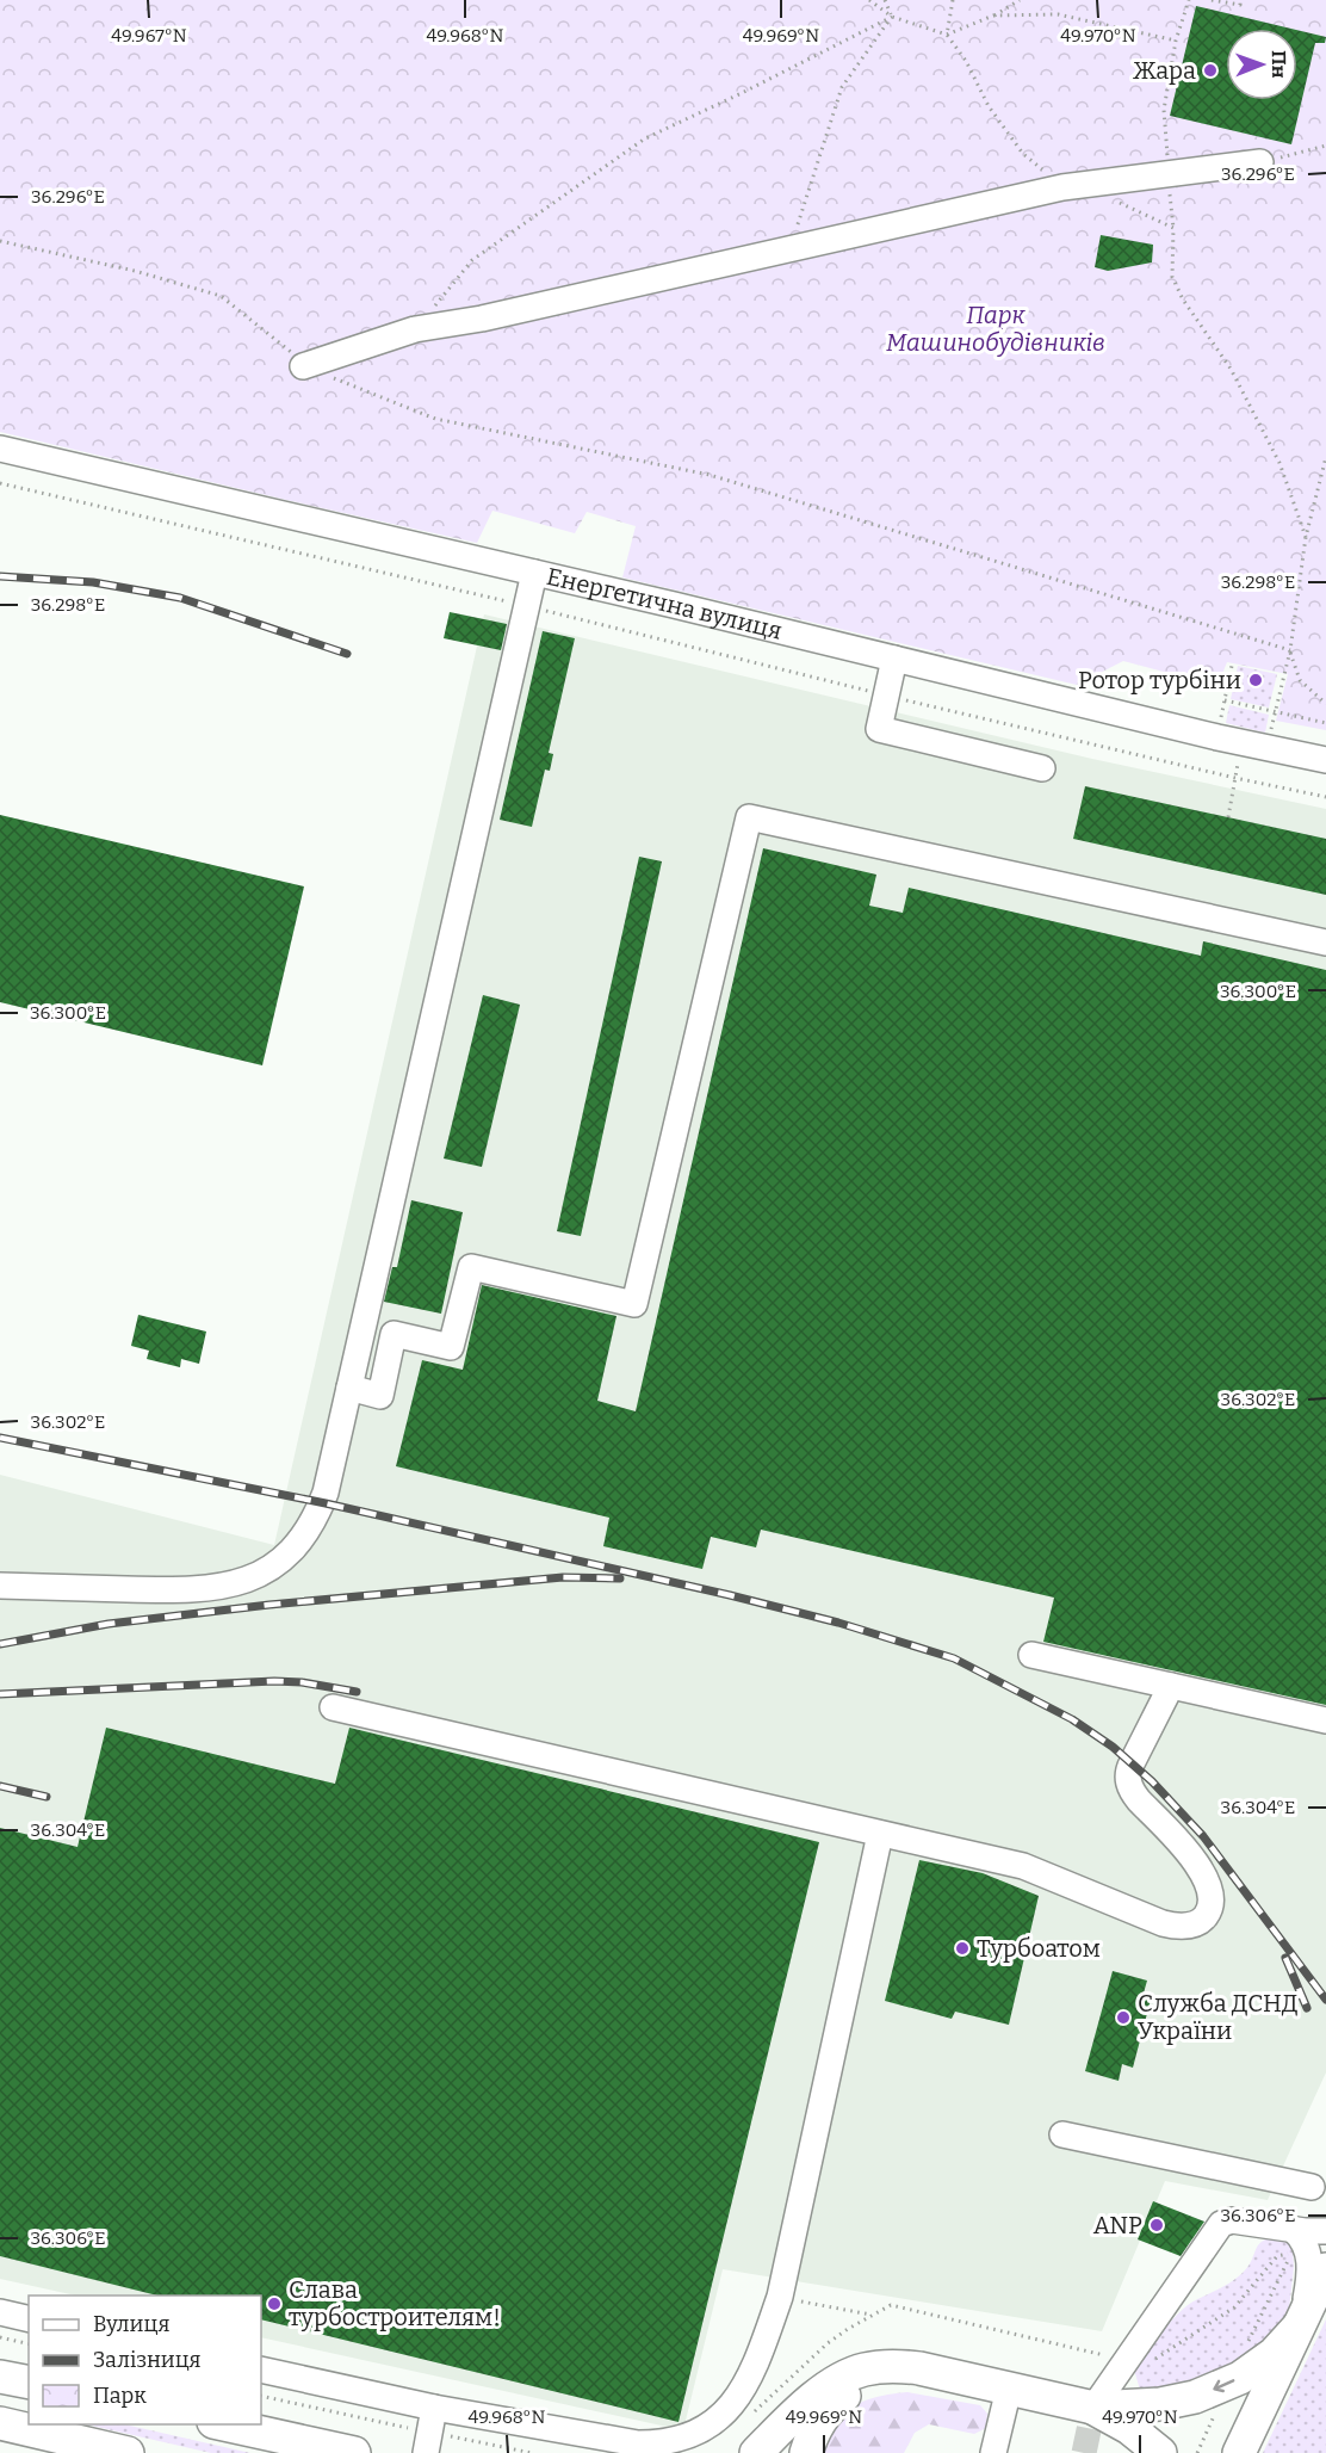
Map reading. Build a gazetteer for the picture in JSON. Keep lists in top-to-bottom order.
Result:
{
  "streets": {
    "street": ["Енергетична вулиця"]
  },
  "parks": ["Парк Машинобудівників"],
  "places": [
    "Жара",
    "Ротор турбіни",
    "Турбоатом",
    "Служба ДСНД України",
    "ANP",
    "Слава турбостроителям!"
  ],
  "legend": ["Вулиця", "Залізниця", "Парк"],
  "north": "right",
  "coordinates": [
    "49.967°N",
    "49.968°N",
    "49.969°N",
    "49.970°N",
    "36.296°E",
    "36.298°E",
    "36.300°E",
    "36.302°E",
    "36.304°E",
    "36.306°E"
  ]
}
